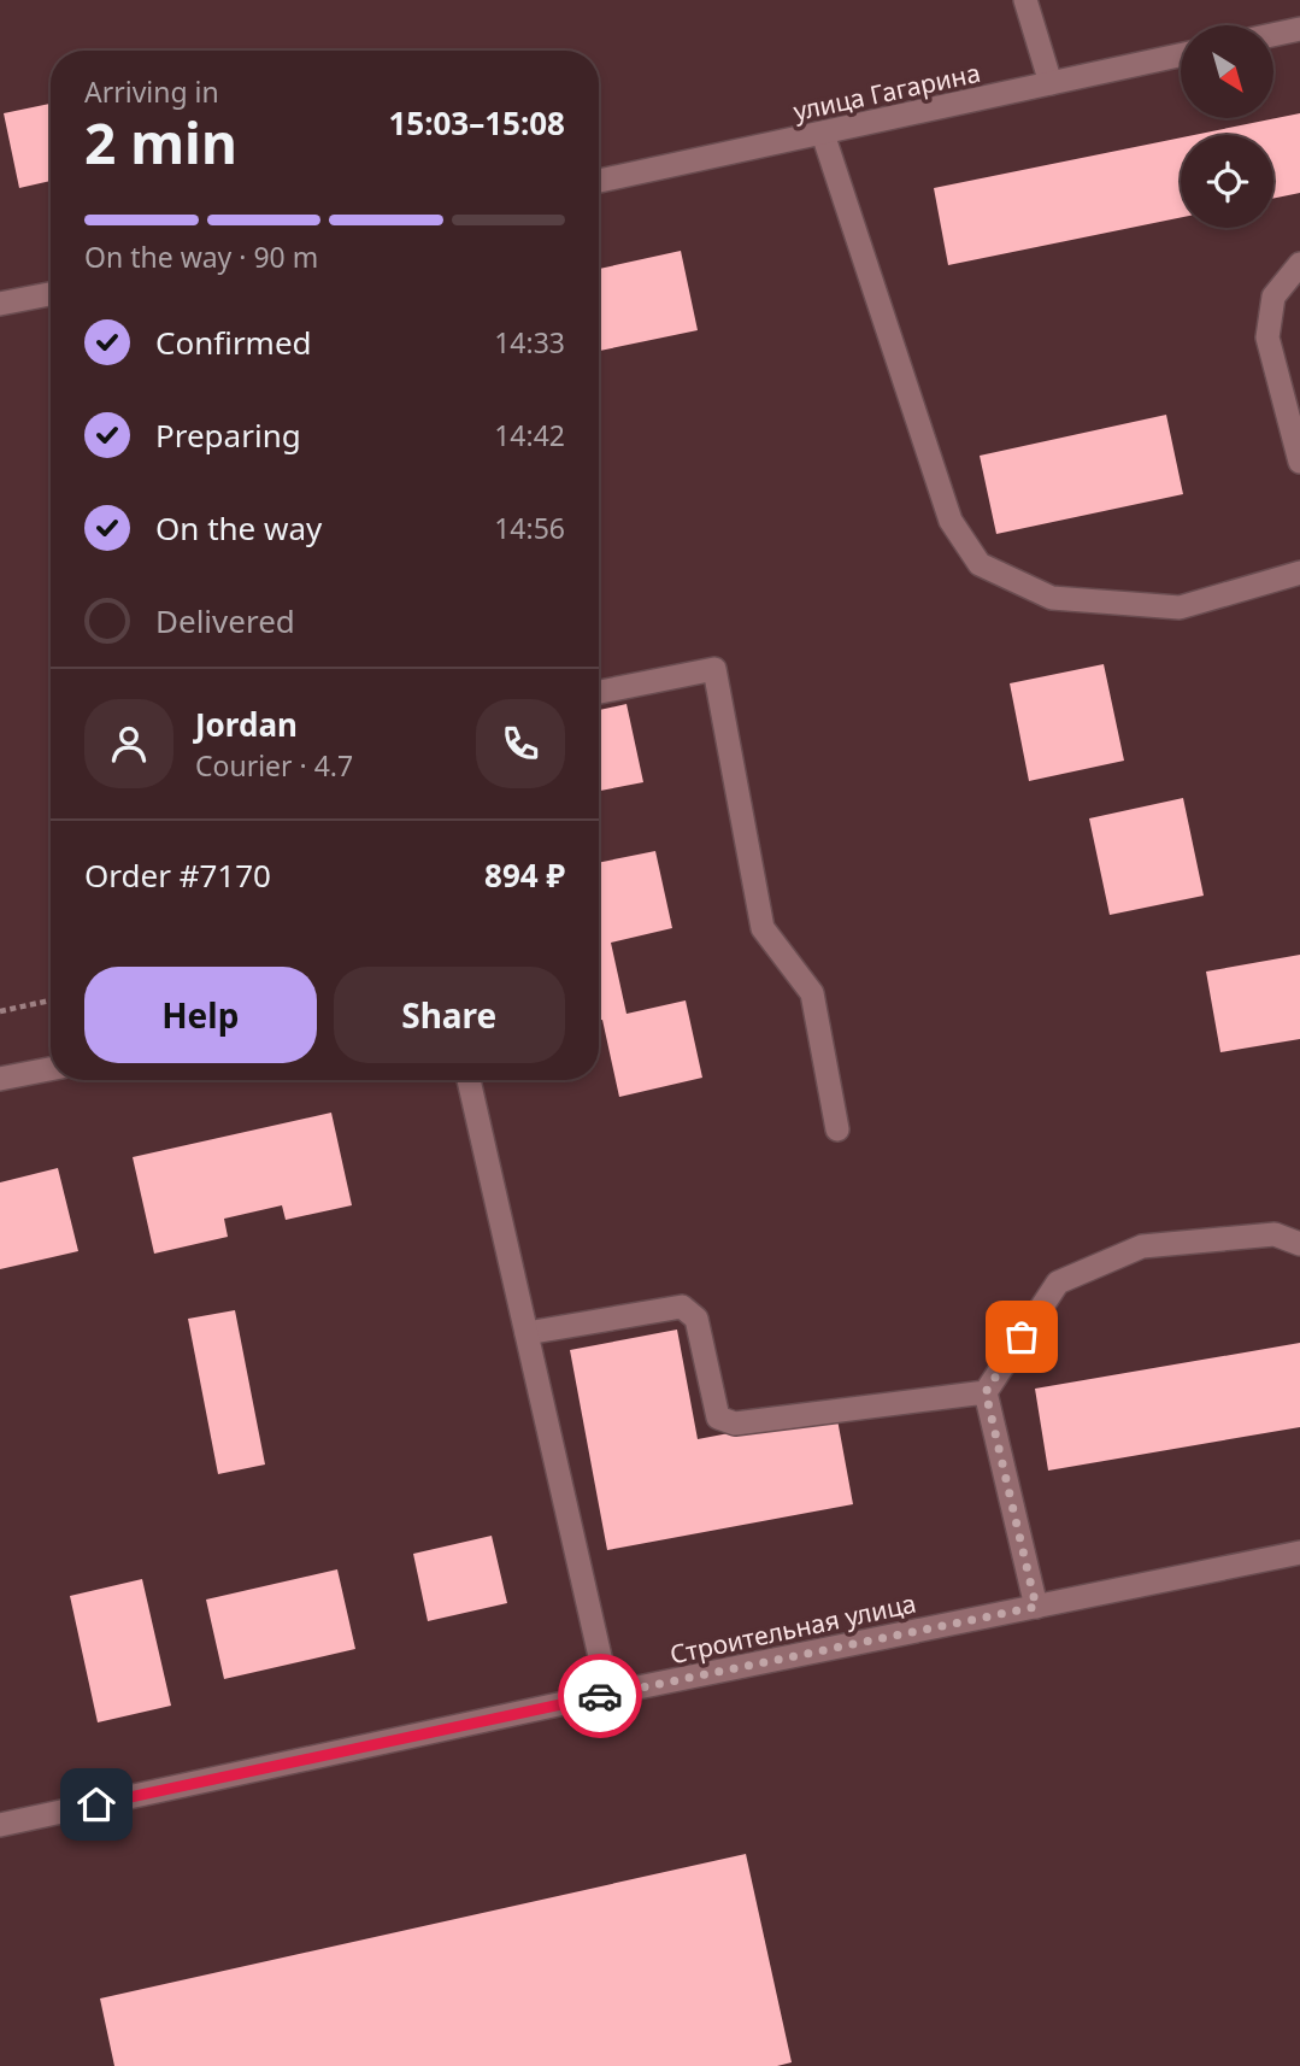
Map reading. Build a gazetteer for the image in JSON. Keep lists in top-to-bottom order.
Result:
{
  "streets": {
    "street": ["улица Гагарина", "Строительная улица"]
  },
  "north": "bottom right",
  "page": {
    "heading": ["2 min", "Arriving in", "15:03–15:08"],
    "panel": [
      "Jordan",
      "Courier · 4.7",
      "Order #7170",
      "894 ₽"
    ],
    "bar": "On the way · 90 m",
    "list": [
      ["Confirmed", "14:33"],
      ["Preparing", "14:42"],
      ["On the way", "14:56"],
      "Delivered"
    ],
    "buttons": ["Help", "Share"]
  }
}
